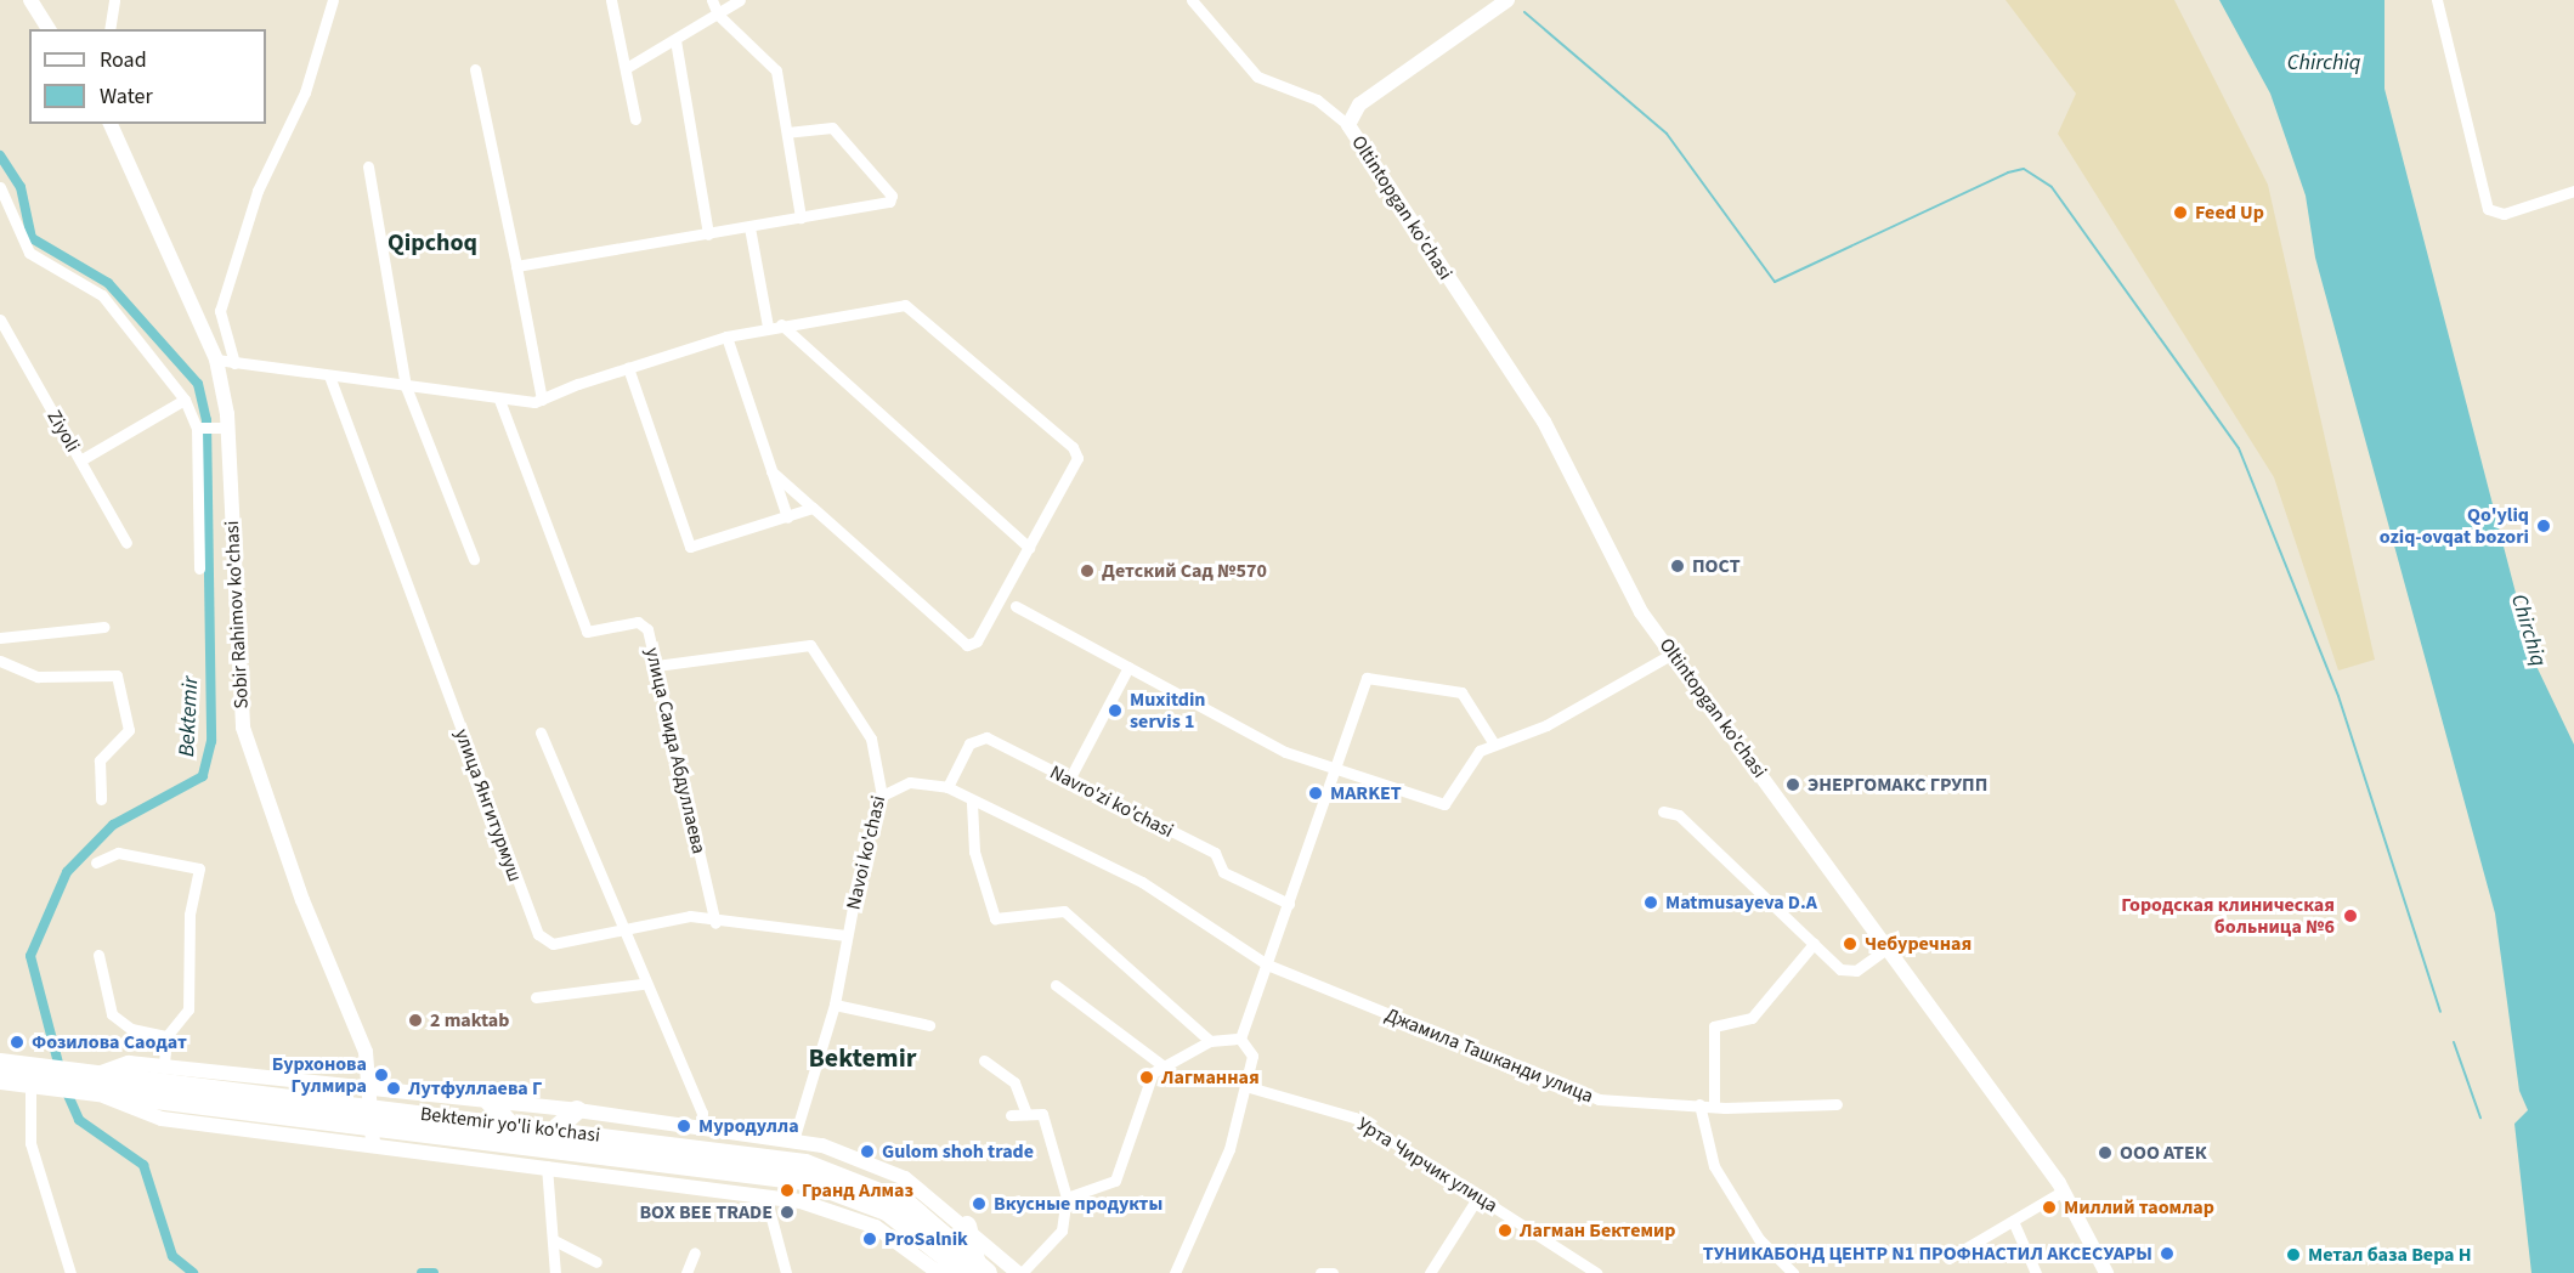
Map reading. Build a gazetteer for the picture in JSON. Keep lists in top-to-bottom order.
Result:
{
  "streets": {
    "highway": ["Bektemir yo'li ko'chasi"],
    "street": [
      "Oltintopgan ko'chasi",
      "Ziyoli",
      "Sobir Rahimov ko'chasi",
      "улица Саида Абдуллаева",
      "Navro'zi ko'chasi",
      "улица Янгитурмуш",
      "Navoi ko'chasi",
      "Джамила Ташканди улица",
      "Урта Чирчик улица"
    ]
  },
  "crossings": [
    ["Sobir Rahimov ko'chasi", "Bektemir yo'li ko'chasi"],
    ["улица Саида Абдуллаева", "улица Янгитурмуш"],
    ["улица Саида Абдуллаева", "Navoi ko'chasi"],
    ["улица Янгитурмуш", "Navoi ko'chasi"],
    ["Navoi ko'chasi", "Bektemir yo'li ko'chasi"]
  ],
  "districts": ["Qipchoq", "Bektemir"],
  "water": ["Chirchiq", "Bektemir"],
  "places": [
    "Feed Up",
    "Qo'yliq oziq-ovqat bozori",
    "ПОСТ",
    "Детский Сад №570",
    "Muxitdin servis 1",
    "ЭНЕРГОМАКС ГРУПП",
    "MARKET",
    "Matmusayeva D.A",
    "Городская клиническая больница №6",
    "Чебуречная",
    "2 maktab",
    "Фозилова Саодат",
    "Бурхонова Гулмира",
    "Лагманная",
    "Лутфуллаева Г",
    "Муродулла",
    "Gulom shoh trade",
    "ООО АТЕК",
    "Гранд Алмаз",
    "Вкусные продукты",
    "Миллий таомлар",
    "BOX BEE TRADE",
    "Лагман Бектемир",
    "ProSalnik",
    "ТУНИКАБОНД ЦЕНТР N1 ПРОФНАСТИЛ АКСЕСУАРЫ",
    "Метал база Вера Н"
  ],
  "legend": ["Road", "Water"]
}
